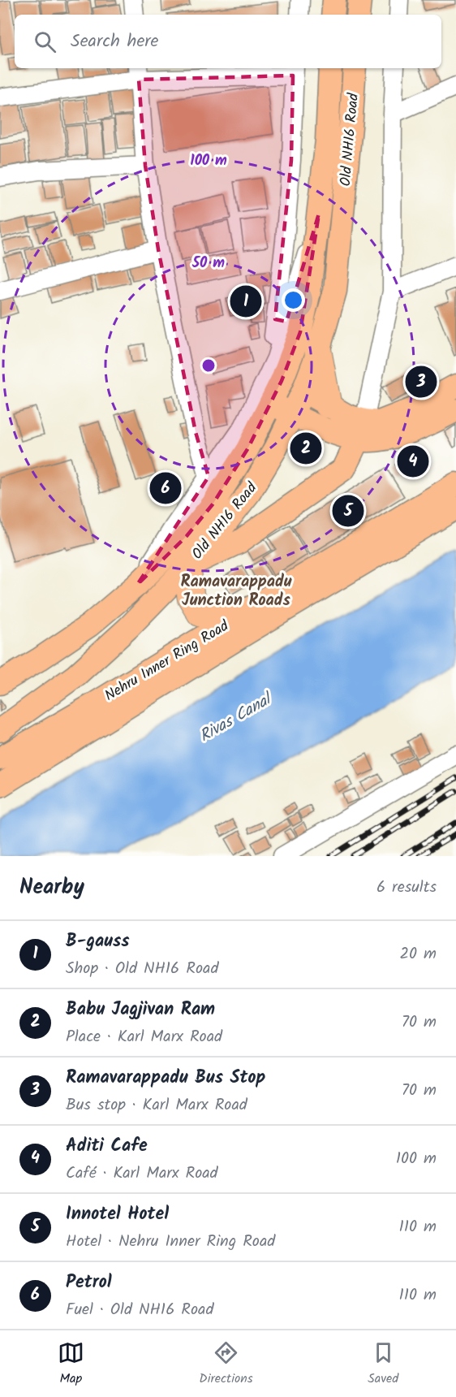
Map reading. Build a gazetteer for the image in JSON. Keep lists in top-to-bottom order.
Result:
{
  "streets": {
    "main road": ["Old NH16 Road", "Nehru Inner Ring Road"]
  },
  "districts": ["Ramavarappadu Junction Roads"],
  "water": ["Rivas Canal"],
  "page": {
    "search": "Search here",
    "pins": [
      "1",
      "3",
      "2",
      "4",
      "6",
      "5"
    ],
    "heading": ["Nearby", "6 results"],
    "list": [
      {
        "mark": "1",
        "name": "B-gauss",
        "note": "Shop · Old NH16 Road",
        "value": "20 m"
      },
      {
        "mark": "2",
        "name": "Babu Jagjivan Ram",
        "note": "Place · Karl Marx Road",
        "value": "70 m"
      },
      {
        "mark": "3",
        "name": "Ramavarappadu Bus Stop",
        "note": "Bus stop · Karl Marx Road",
        "value": "70 m"
      },
      {
        "mark": "4",
        "name": "Aditi Cafe",
        "note": "Café · Karl Marx Road",
        "value": "100 m"
      },
      {
        "mark": "5",
        "name": "Innotel Hotel",
        "note": "Hotel · Nehru Inner Ring Road",
        "value": "110 m"
      },
      {
        "mark": "6",
        "name": "Petrol",
        "note": "Fuel · Old NH16 Road",
        "value": "110 m"
      }
    ],
    "nav": ["Map", "Directions", "Saved"]
  },
  "rings": ["100 m", "50 m"]
}
